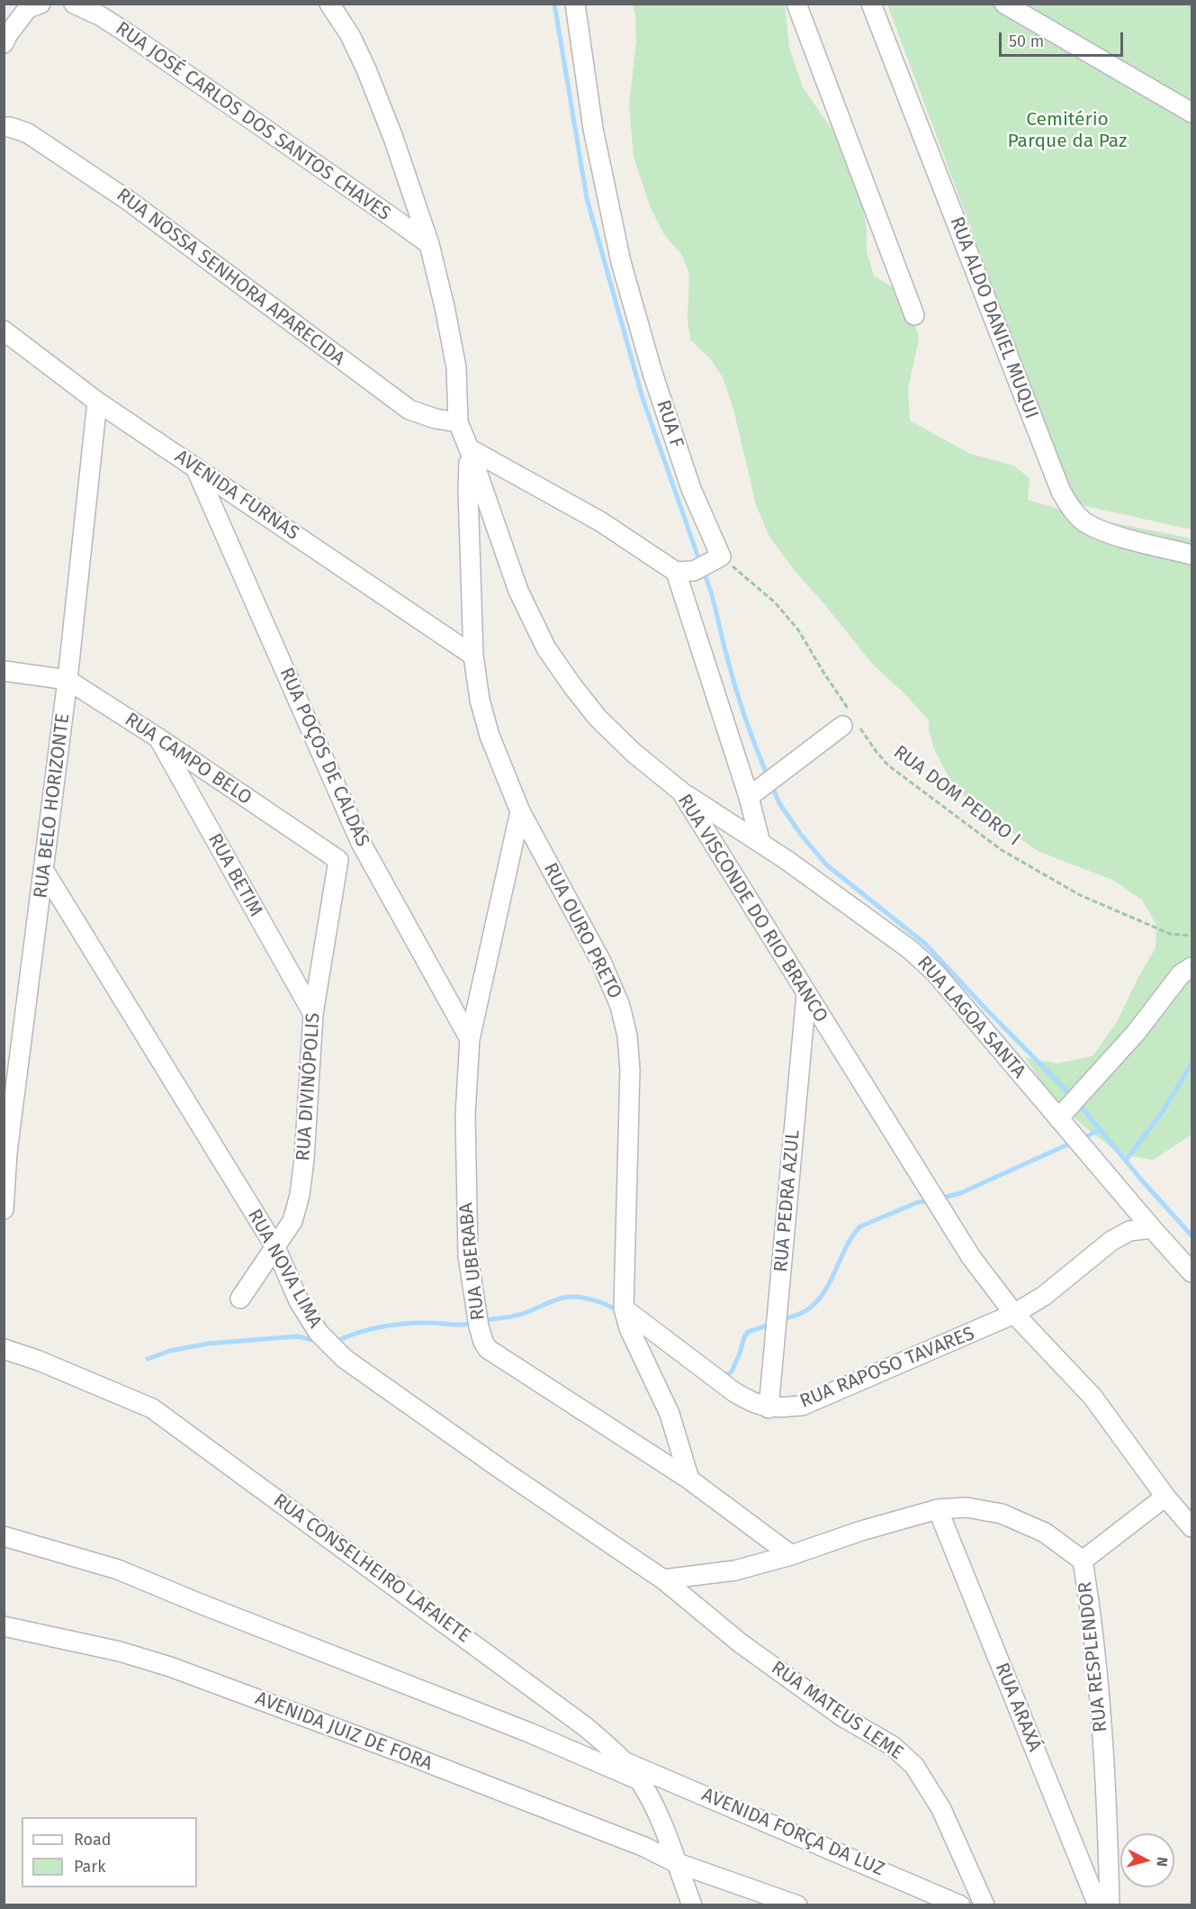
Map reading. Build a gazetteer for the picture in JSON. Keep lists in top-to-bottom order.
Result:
{
  "streets": {
    "street": [
      "RUA JOSÉ CARLOS DOS SANTOS CHAVES",
      "RUA NOSSA SENHORA APARECIDA",
      "RUA ALDO DANIEL MUQUI",
      "RUA F",
      "AVENIDA FURNAS",
      "RUA POÇOS DE CALDAS",
      "RUA CAMPO BELO",
      "RUA BELO HORIZONTE",
      "RUA BETIM",
      "RUA VISCONDE DO RIO BRANCO",
      "RUA OURO PRETO",
      "RUA LAGOA SANTA",
      "RUA DIVINÓPOLIS",
      "RUA PEDRA AZUL",
      "RUA UBERABA",
      "RUA NOVA LIMA",
      "RUA RAPOSO TAVARES",
      "RUA CONSELHEIRO LAFAIETE",
      "RUA RESPLENDOR",
      "RUA ARAXÁ",
      "RUA MATEUS LEME",
      "AVENIDA JUIZ DE FORA",
      "AVENIDA FORÇA DA LUZ"
    ],
    "path": ["RUA DOM PEDRO I"]
  },
  "crossings": [
    ["RUA JOSÉ CARLOS DOS SANTOS CHAVES", "RUA VISCONDE DO RIO BRANCO"],
    ["RUA NOSSA SENHORA APARECIDA", "RUA VISCONDE DO RIO BRANCO"],
    ["RUA F", "RUA DOM PEDRO I"],
    ["AVENIDA FURNAS", "RUA POÇOS DE CALDAS"],
    ["AVENIDA FURNAS", "RUA BELO HORIZONTE"],
    ["AVENIDA FURNAS", "RUA OURO PRETO"],
    ["RUA POÇOS DE CALDAS", "RUA UBERABA"],
    ["RUA CAMPO BELO", "RUA BELO HORIZONTE"],
    ["RUA CAMPO BELO", "RUA BETIM"],
    ["RUA CAMPO BELO", "RUA DIVINÓPOLIS"],
    ["RUA BELO HORIZONTE", "RUA NOVA LIMA"],
    ["RUA BETIM", "RUA DIVINÓPOLIS"],
    ["RUA VISCONDE DO RIO BRANCO", "RUA OURO PRETO"],
    ["RUA VISCONDE DO RIO BRANCO", "RUA LAGOA SANTA"],
    ["RUA VISCONDE DO RIO BRANCO", "RUA PEDRA AZUL"],
    ["RUA VISCONDE DO RIO BRANCO", "RUA RAPOSO TAVARES"],
    ["RUA OURO PRETO", "RUA UBERABA"],
    ["RUA OURO PRETO", "RUA RAPOSO TAVARES"],
    ["RUA LAGOA SANTA", "RUA RAPOSO TAVARES"],
    ["RUA DIVINÓPOLIS", "RUA NOVA LIMA"],
    ["RUA PEDRA AZUL", "RUA RAPOSO TAVARES"],
    ["RUA UBERABA", "RUA RESPLENDOR"],
    ["RUA NOVA LIMA", "RUA RESPLENDOR"],
    ["RUA NOVA LIMA", "RUA MATEUS LEME"],
    ["RUA CONSELHEIRO LAFAIETE", "AVENIDA JUIZ DE FORA"],
    ["RUA CONSELHEIRO LAFAIETE", "AVENIDA FORÇA DA LUZ"],
    ["RUA RESPLENDOR", "RUA ARAXÁ"],
    ["RUA RESPLENDOR", "RUA MATEUS LEME"]
  ],
  "parks": ["Cemitério Parque da Paz"],
  "legend": ["Road", "Park"],
  "scale_bar": "50 m",
  "north": "right"
}
